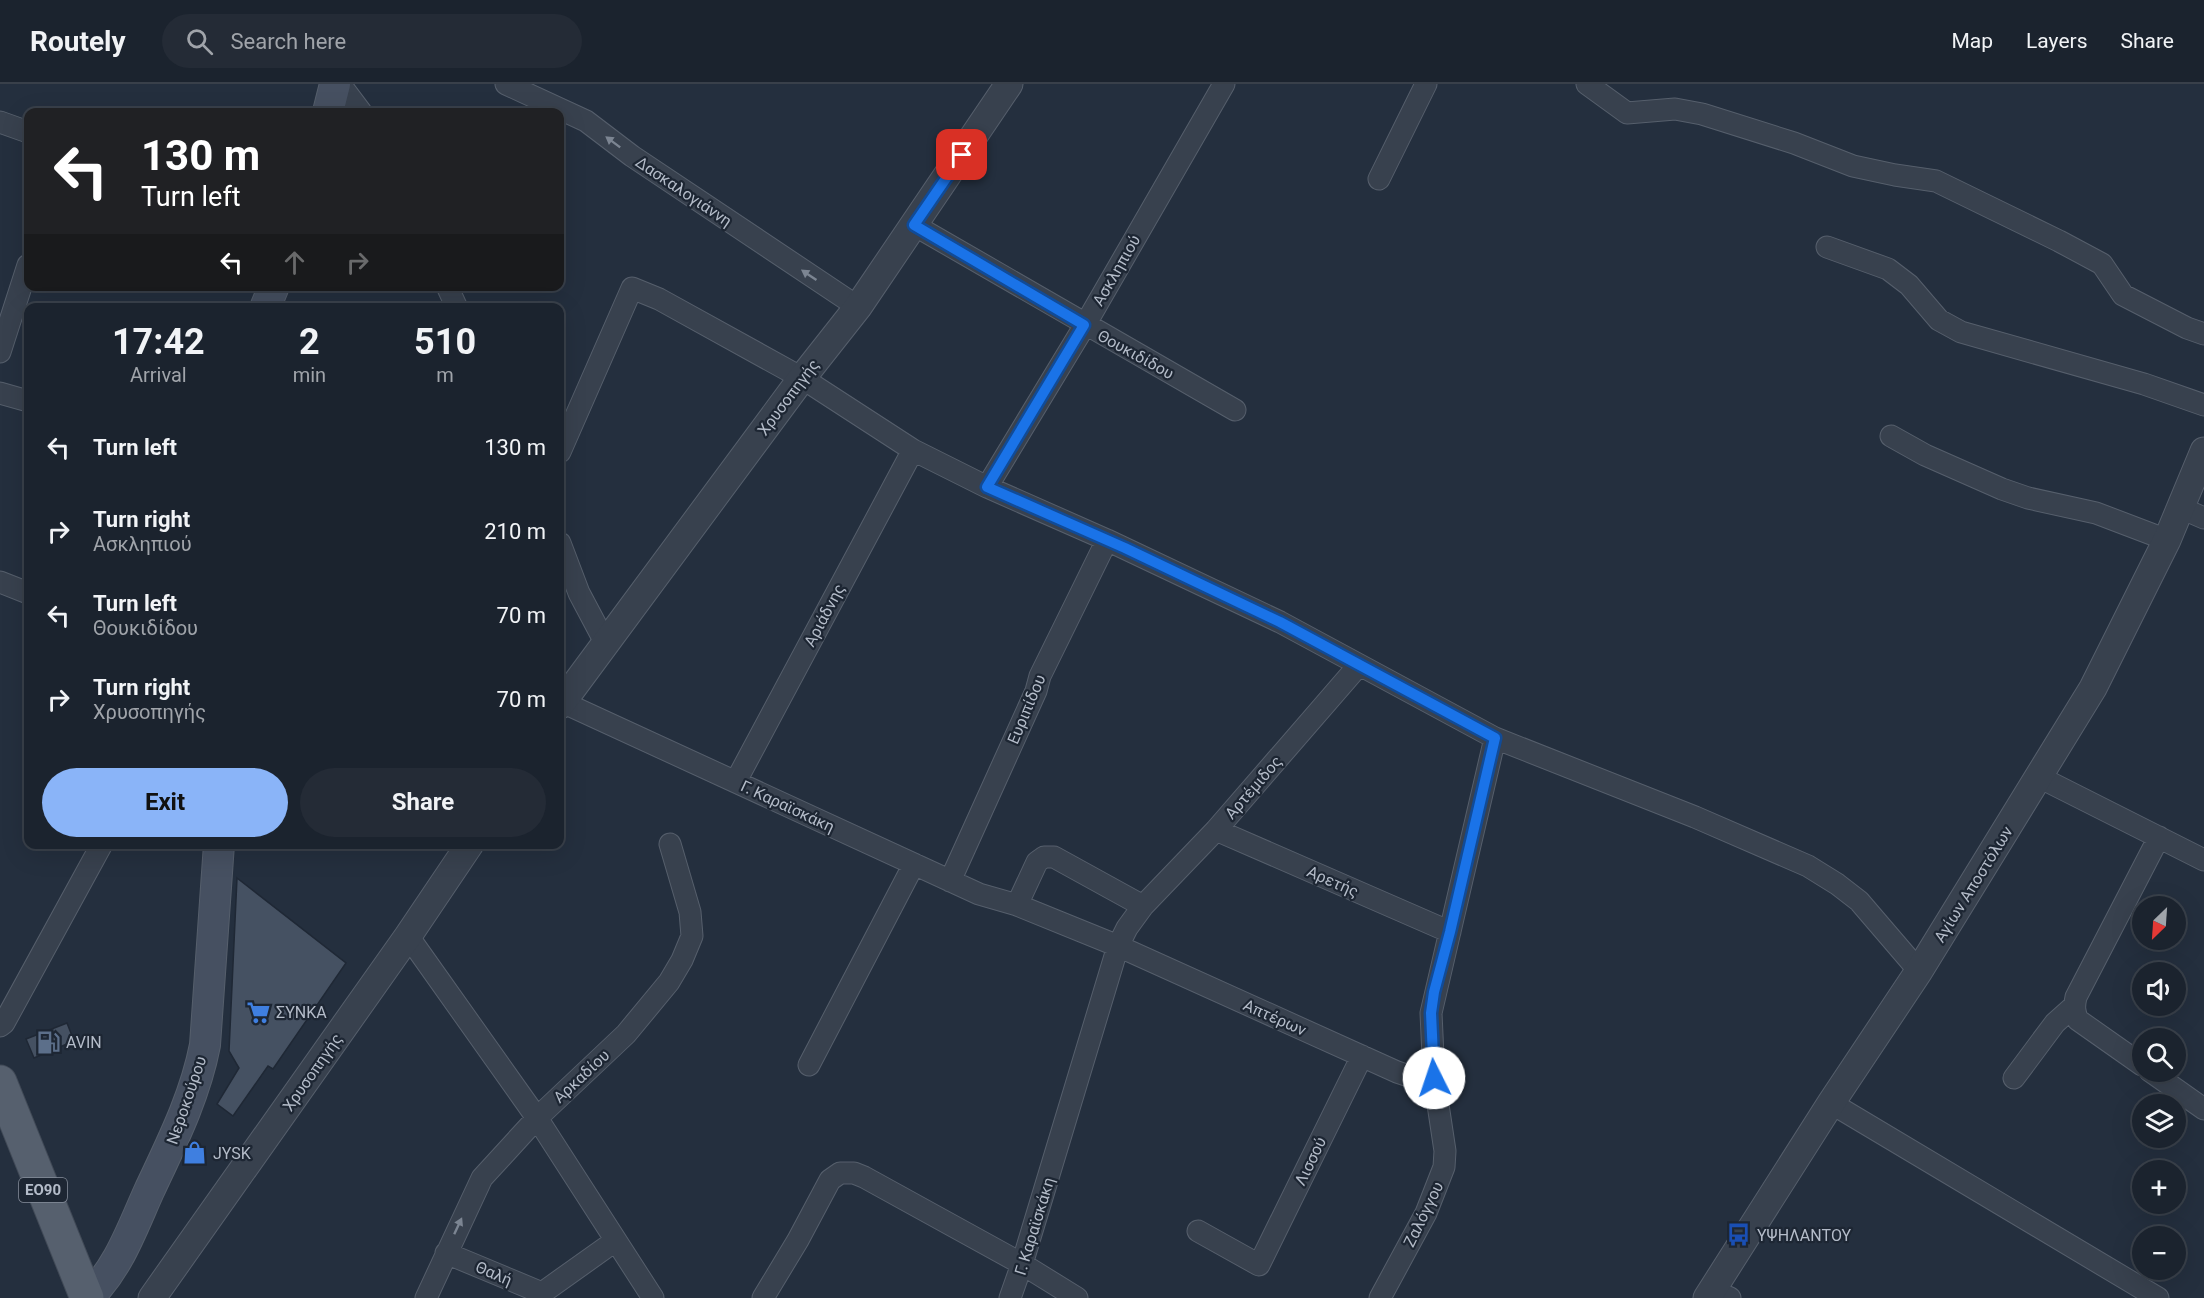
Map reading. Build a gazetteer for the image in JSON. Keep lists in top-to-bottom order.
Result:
{
  "streets": {
    "main road": ["Νεροκούρου", "ΕΟ90"],
    "street": [
      "Δασκαλογιάννη",
      "Ασκληπιού",
      "Θουκιδίδου",
      "Χρυσοπηγής",
      "Αριάδνης",
      "Ευριπίδου",
      "Αρτέμιδος",
      "Γ. Καραϊσκάκη",
      "Αρετής",
      "Αγίων Αποστόλων",
      "Απτέρων",
      "Αρκαδίου",
      "Λισσού",
      "Ζαλόγγου",
      "Θαλή"
    ]
  },
  "crossings": [
    ["Δασκαλογιάννη", "Χρυσοπηγής"],
    ["Ασκληπιού", "Θουκιδίδου"],
    ["Θουκιδίδου", "Χρυσοπηγής"],
    ["Αριάδνης", "Γ. Καραϊσκάκη"],
    ["Ευριπίδου", "Γ. Καραϊσκάκη"],
    ["Αρτέμιδος", "Γ. Καραϊσκάκη"],
    ["Αρτέμιδος", "Αρετής"],
    ["Γ. Καραϊσκάκη", "Απτέρων"],
    ["Αρετής", "Ζαλόγγου"],
    ["Απτέρων", "Λισσού"],
    ["Απτέρων", "Ζαλόγγου"],
    ["Αρκαδίου", "Θαλή"],
    ["Νεροκούρου", "ΕΟ90"]
  ],
  "one_way": ["Δασκαλογιάννη"],
  "places": {
    "supermarket": ["ΣΥΝΚΑ"],
    "fuel station": ["AVIN"],
    "shop": ["JYSK"],
    "bus stop": ["ΥΨΗΛΑΝΤΟΥ"]
  },
  "north": "bottom left",
  "page": {
    "header": "Routely",
    "search": "Search here",
    "nav": ["Map", "Layers", "Share"],
    "turn": ["130 m", "Turn left"],
    "eta": [
      "17:42",
      "Arrival",
      "2",
      "min",
      "510",
      "m"
    ],
    "list": [
      {
        "name": "Turn left",
        "value": "130 m"
      },
      {
        "name": "Turn right",
        "note": "Ασκληπιού",
        "value": "210 m"
      },
      {
        "name": "Turn left",
        "note": "Θουκιδίδου",
        "value": "70 m"
      },
      {
        "name": "Turn right",
        "note": "Χρυσοπηγής",
        "value": "70 m"
      }
    ],
    "buttons": ["Exit", "Share"],
    "map_buttons": ["+", "−"]
  }
}
